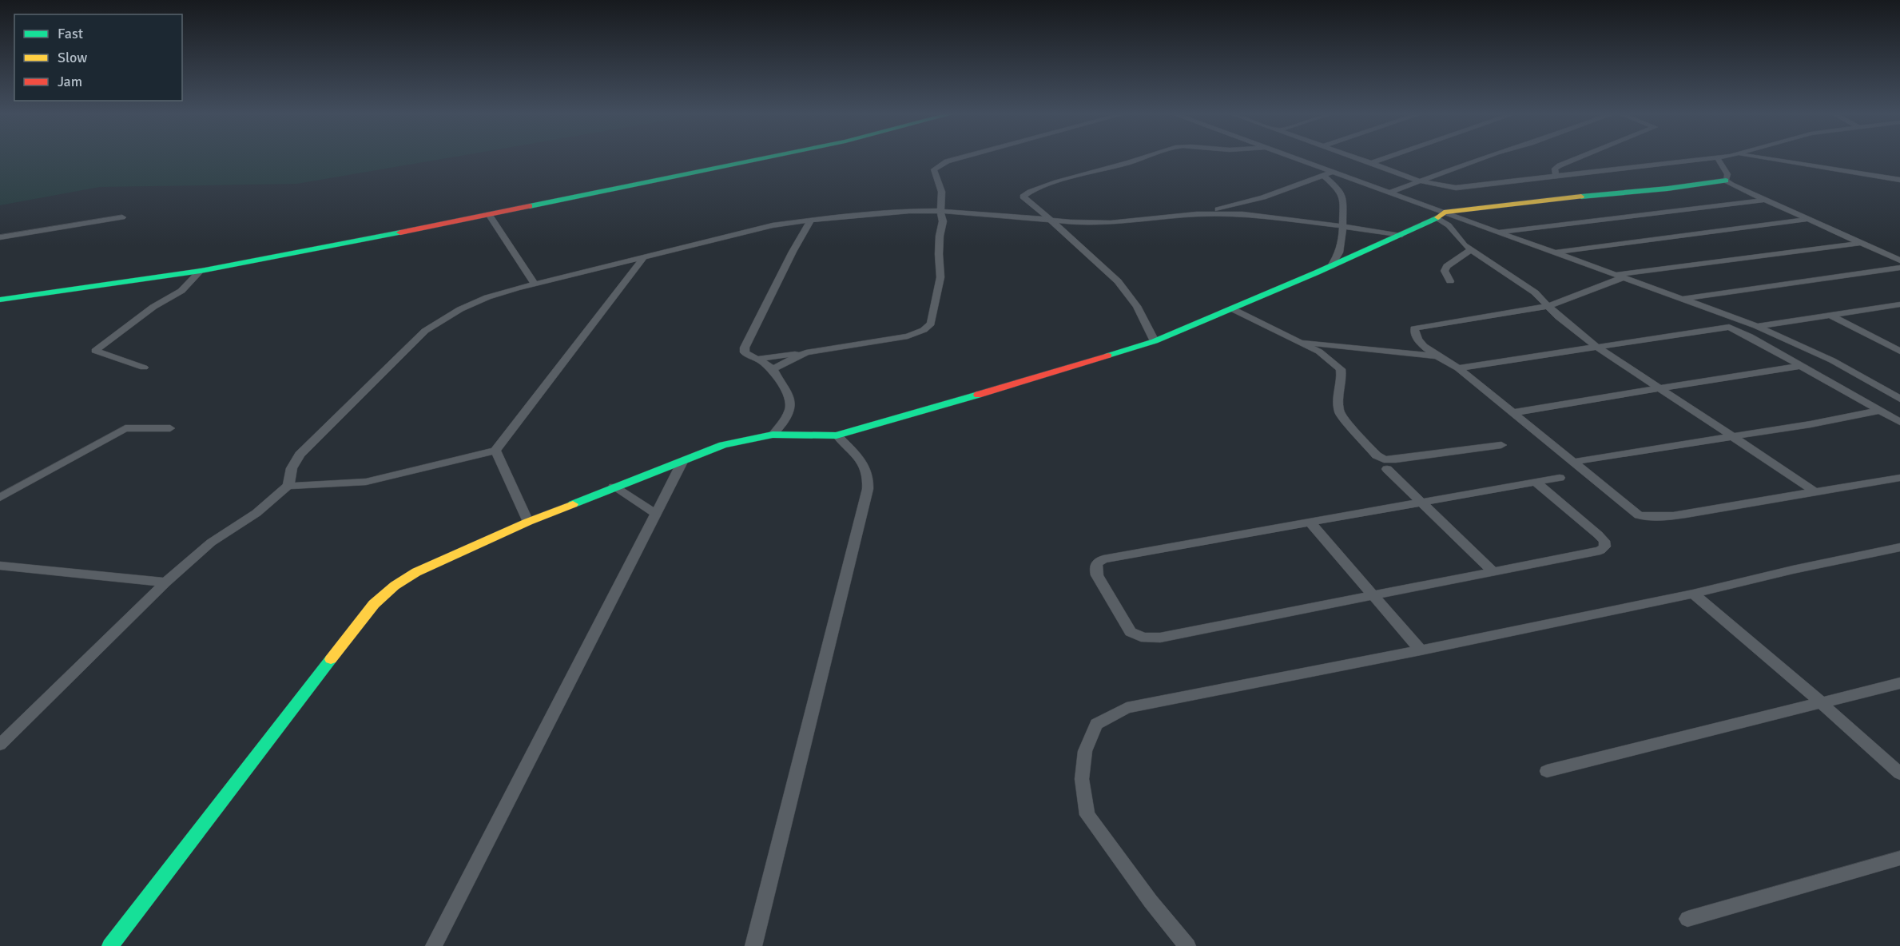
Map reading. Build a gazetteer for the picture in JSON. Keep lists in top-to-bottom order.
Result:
{
  "legend": ["Fast", "Slow", "Jam"]
}
